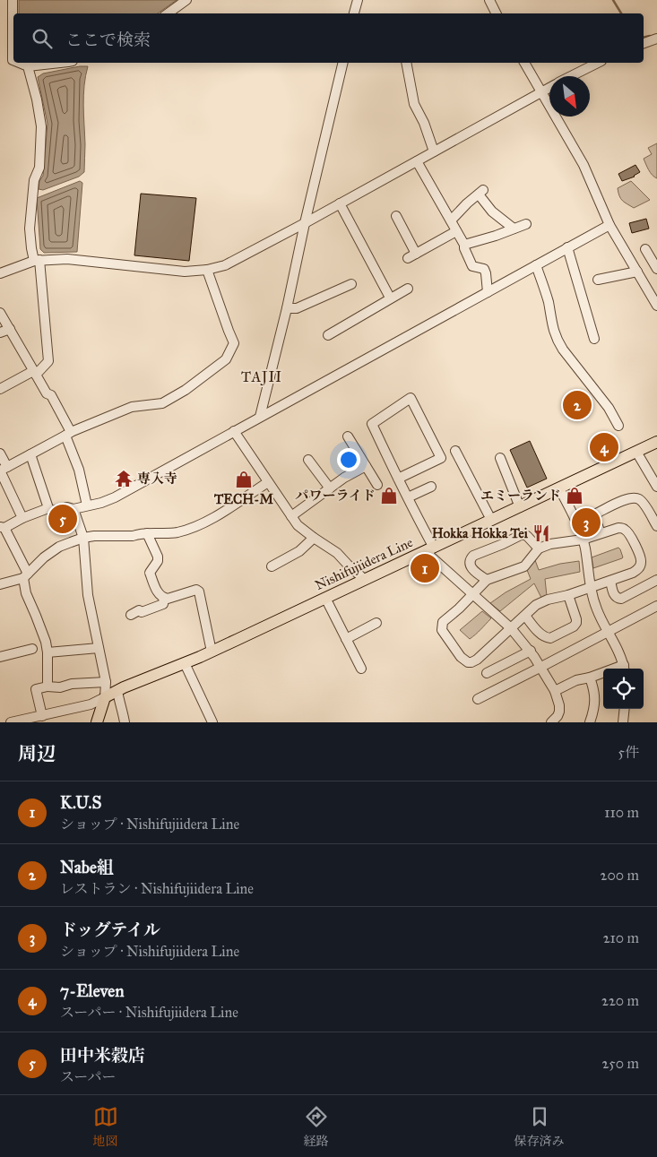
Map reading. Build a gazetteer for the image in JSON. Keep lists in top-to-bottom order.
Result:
{
  "streets": {
    "main road": ["Nishifujiidera Line"]
  },
  "districts": ["TAJII"],
  "places": {
    "temple": ["専入寺"],
    "shop": ["TECH-M", "パワーライド", "エミーランド"],
    "restaurant": ["Hokka Hokka Tei"]
  },
  "north": "bottom right",
  "page": {
    "search": "ここで検索",
    "pins": [
      "2",
      "4",
      "5",
      "3",
      "1"
    ],
    "heading": ["周辺", "5件"],
    "list": [
      {
        "mark": "1",
        "name": "K.U.S",
        "note": "ショップ · Nishifujiidera Line",
        "value": "110 m"
      },
      {
        "mark": "2",
        "name": "Nabe組",
        "note": "レストラン · Nishifujiidera Line",
        "value": "200 m"
      },
      {
        "mark": "3",
        "name": "ドッグテイル",
        "note": "ショップ · Nishifujiidera Line",
        "value": "210 m"
      },
      {
        "mark": "4",
        "name": "7-Eleven",
        "note": "スーパー · Nishifujiidera Line",
        "value": "220 m"
      },
      {
        "mark": "5",
        "name": "田中米穀店",
        "note": "スーパー",
        "value": "250 m"
      }
    ],
    "nav": ["地図", "経路", "保存済み"]
  }
}
